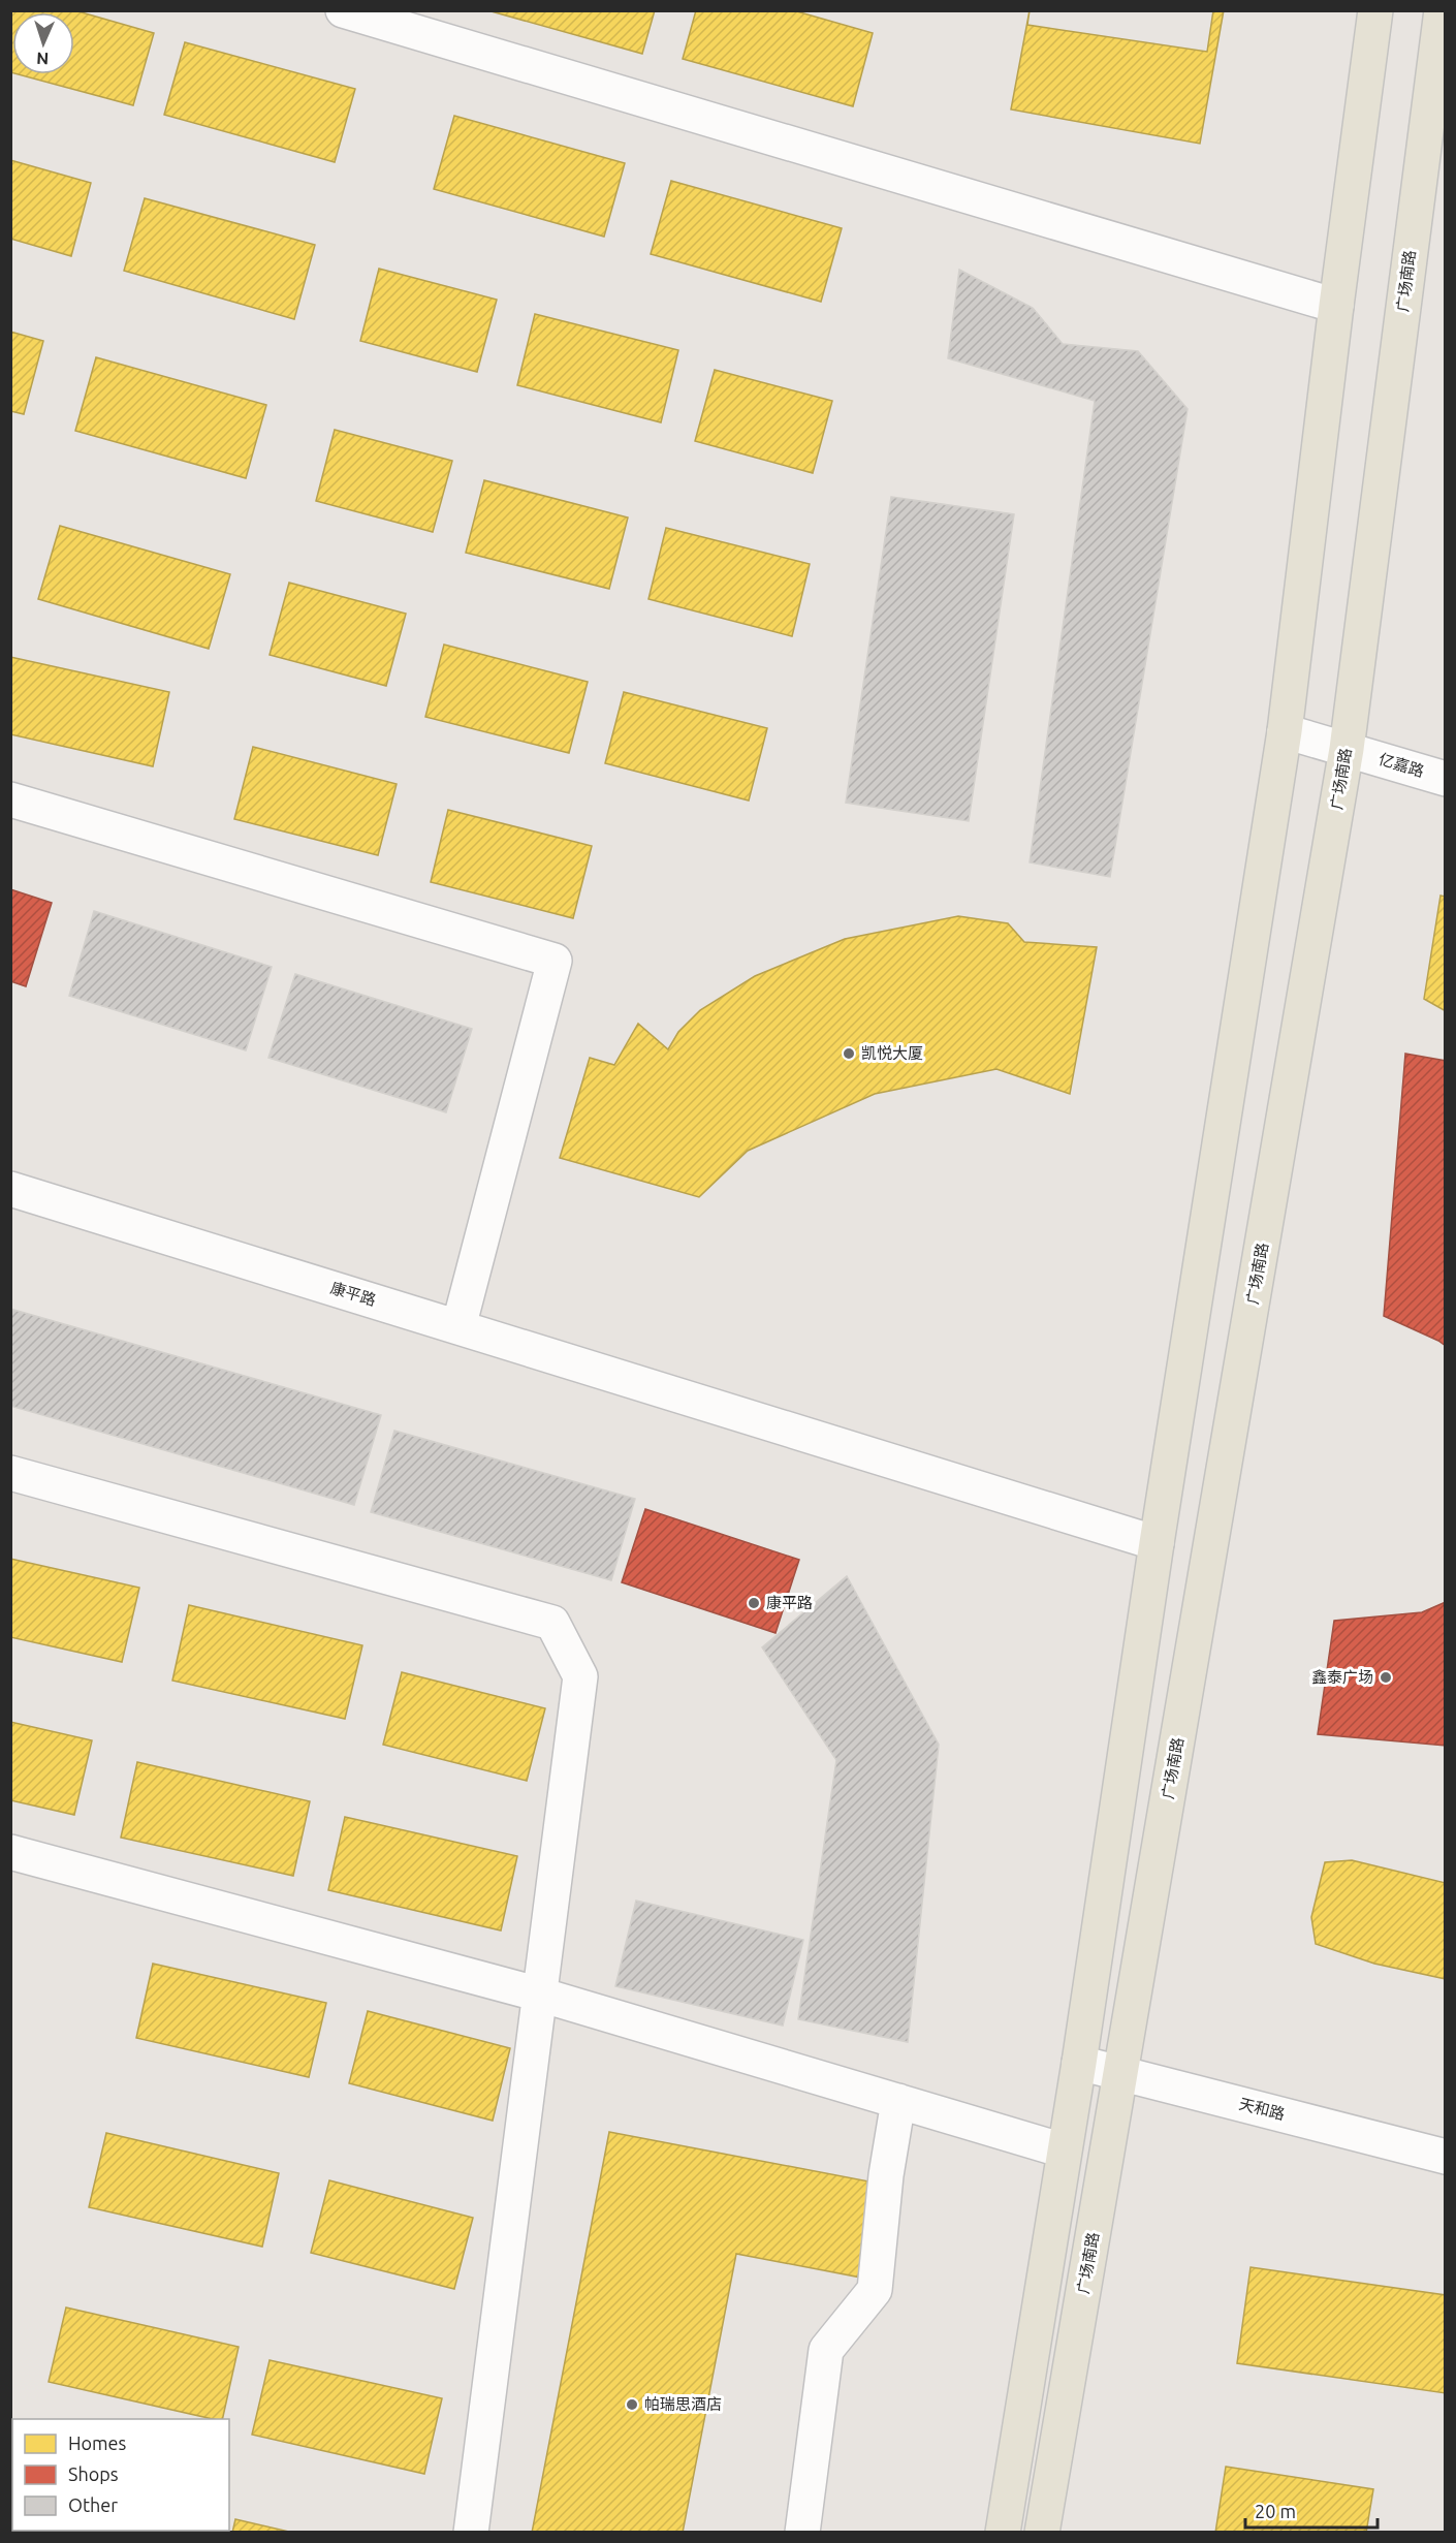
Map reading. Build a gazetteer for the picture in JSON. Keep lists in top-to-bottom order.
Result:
{
  "streets": {
    "main road": ["广场南路"],
    "street": ["亿嘉路", "康平路", "天和路"]
  },
  "crossings": [
    ["广场南路", "亿嘉路"],
    ["广场南路", "天和路"]
  ],
  "places": [
    "凯悦大厦",
    "康平路",
    "鑫泰广场",
    "帕瑞思酒店"
  ],
  "legend": ["Homes", "Shops", "Other"],
  "scale_bar": "20 m",
  "north": "bottom"
}
